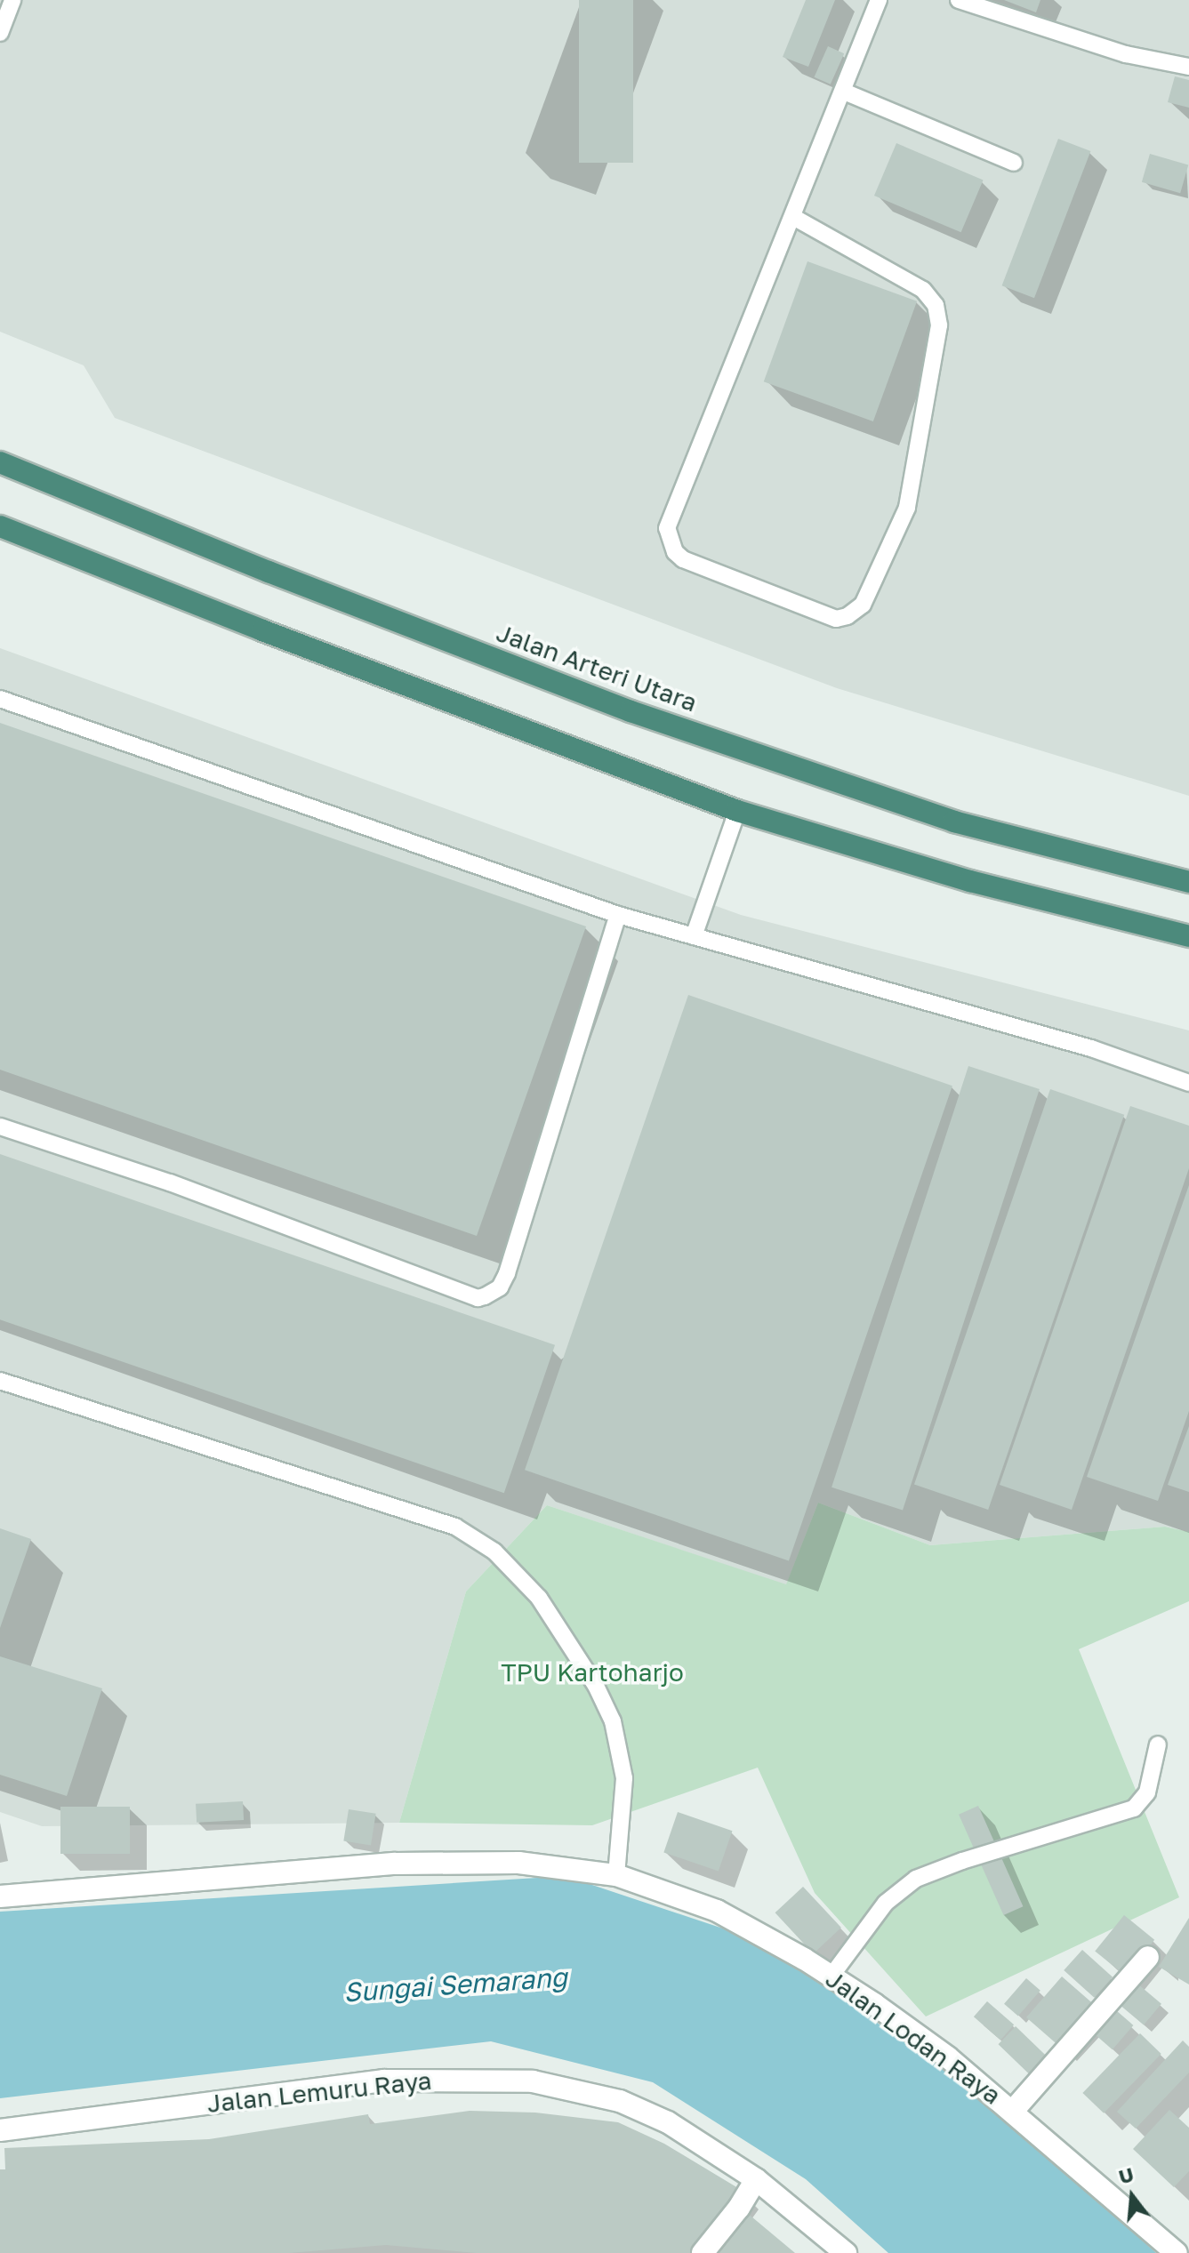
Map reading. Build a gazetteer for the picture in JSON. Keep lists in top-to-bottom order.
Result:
{
  "streets": {
    "highway": ["Jalan Arteri Utara"],
    "street": ["Jalan Lodan Raya", "Jalan Lemuru Raya"]
  },
  "water": ["Sungai Semarang"],
  "parks": ["TPU Kartoharjo"],
  "north": "top"
}
